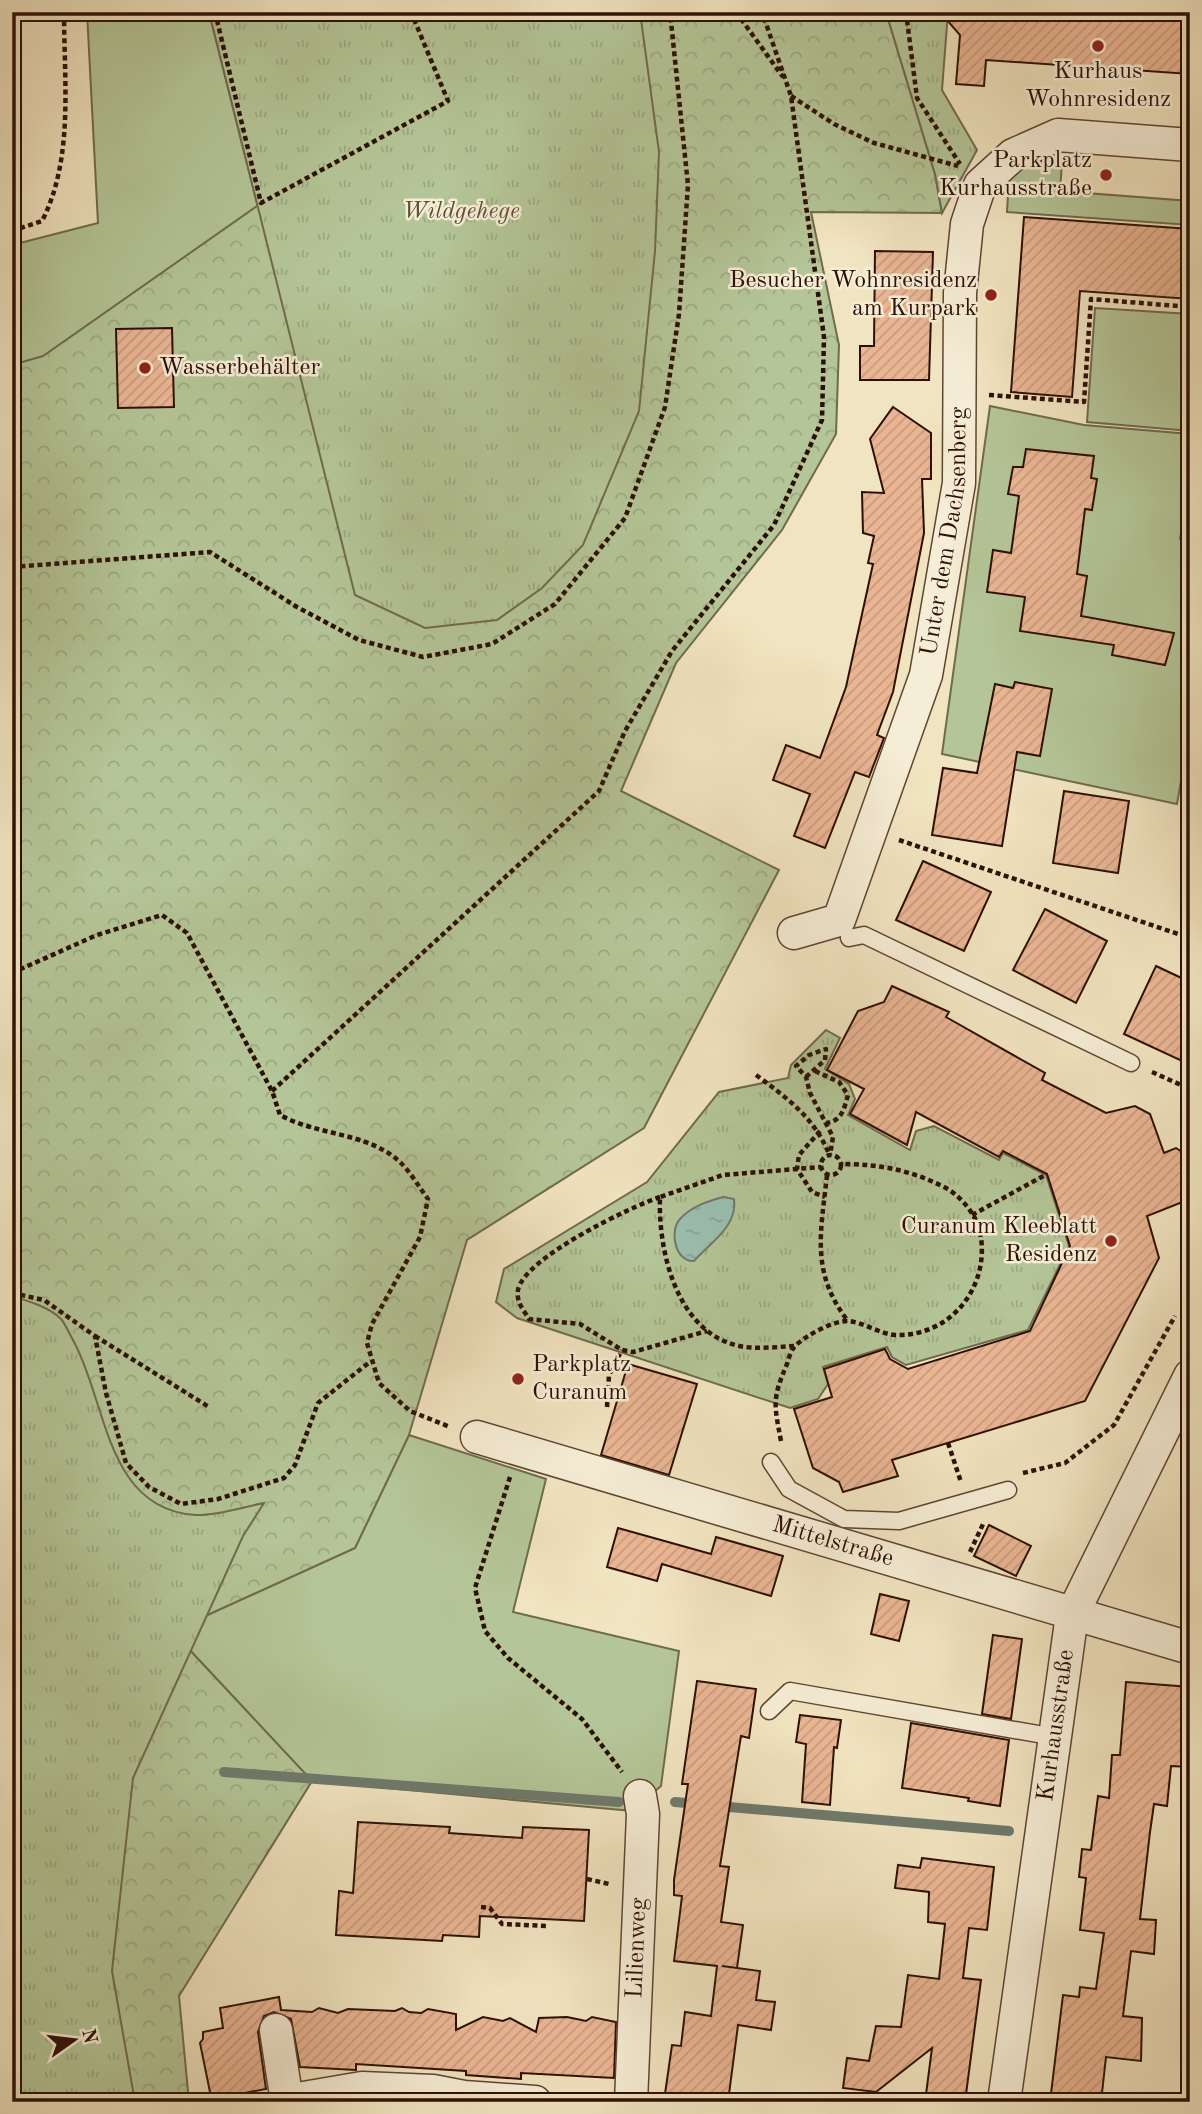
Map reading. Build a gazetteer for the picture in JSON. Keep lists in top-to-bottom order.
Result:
{
  "streets": {
    "street": [
      "Unter dem Dachsenberg",
      "Mittelstraße",
      "Kurhausstraße",
      "Lilienweg"
    ]
  },
  "crossings": [
    ["Mittelstraße", "Kurhausstraße"]
  ],
  "parks": ["Wildgehege"],
  "places": [
    "Kurhaus Wohnresidenz",
    "Parkplatz Kurhausstraße",
    "Besucher Wohnresidenz am Kurpark",
    "Wasserbehälter",
    "Curanum Kleeblatt Residenz",
    "Parkplatz Curanum"
  ],
  "north": "right"
}
